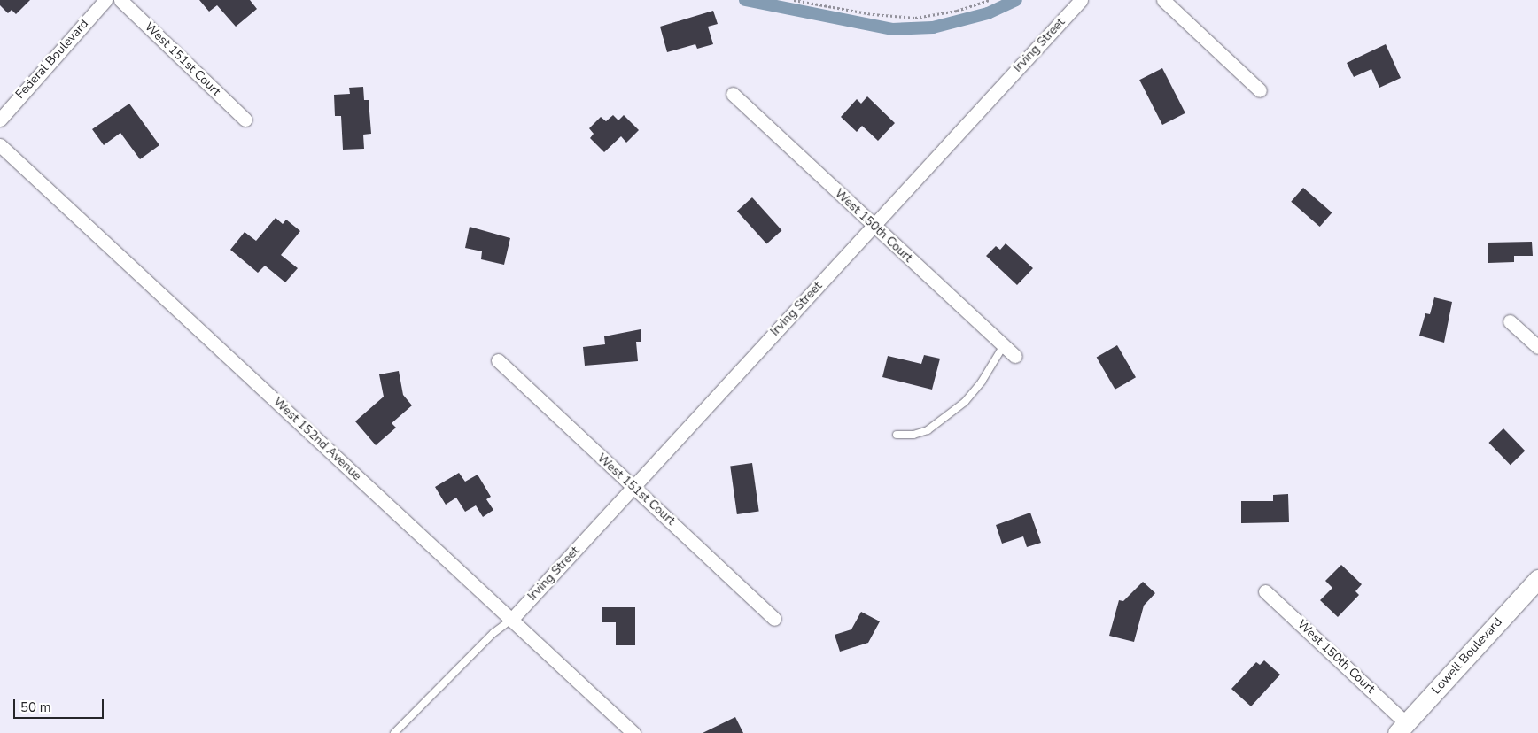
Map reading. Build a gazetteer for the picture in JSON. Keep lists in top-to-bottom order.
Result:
{
  "streets": {
    "main road": ["Lowell Boulevard"],
    "street": [
      "Irving Street",
      "Federal Boulevard",
      "West 151st Court",
      "West 150th Court",
      "West 152nd Avenue"
    ]
  },
  "crossings": [
    ["Irving Street", "West 151st Court"],
    ["Irving Street", "West 150th Court"],
    ["Irving Street", "West 152nd Avenue"],
    ["West 150th Court", "Lowell Boulevard"]
  ],
  "scale_bar": "50 m"
}
